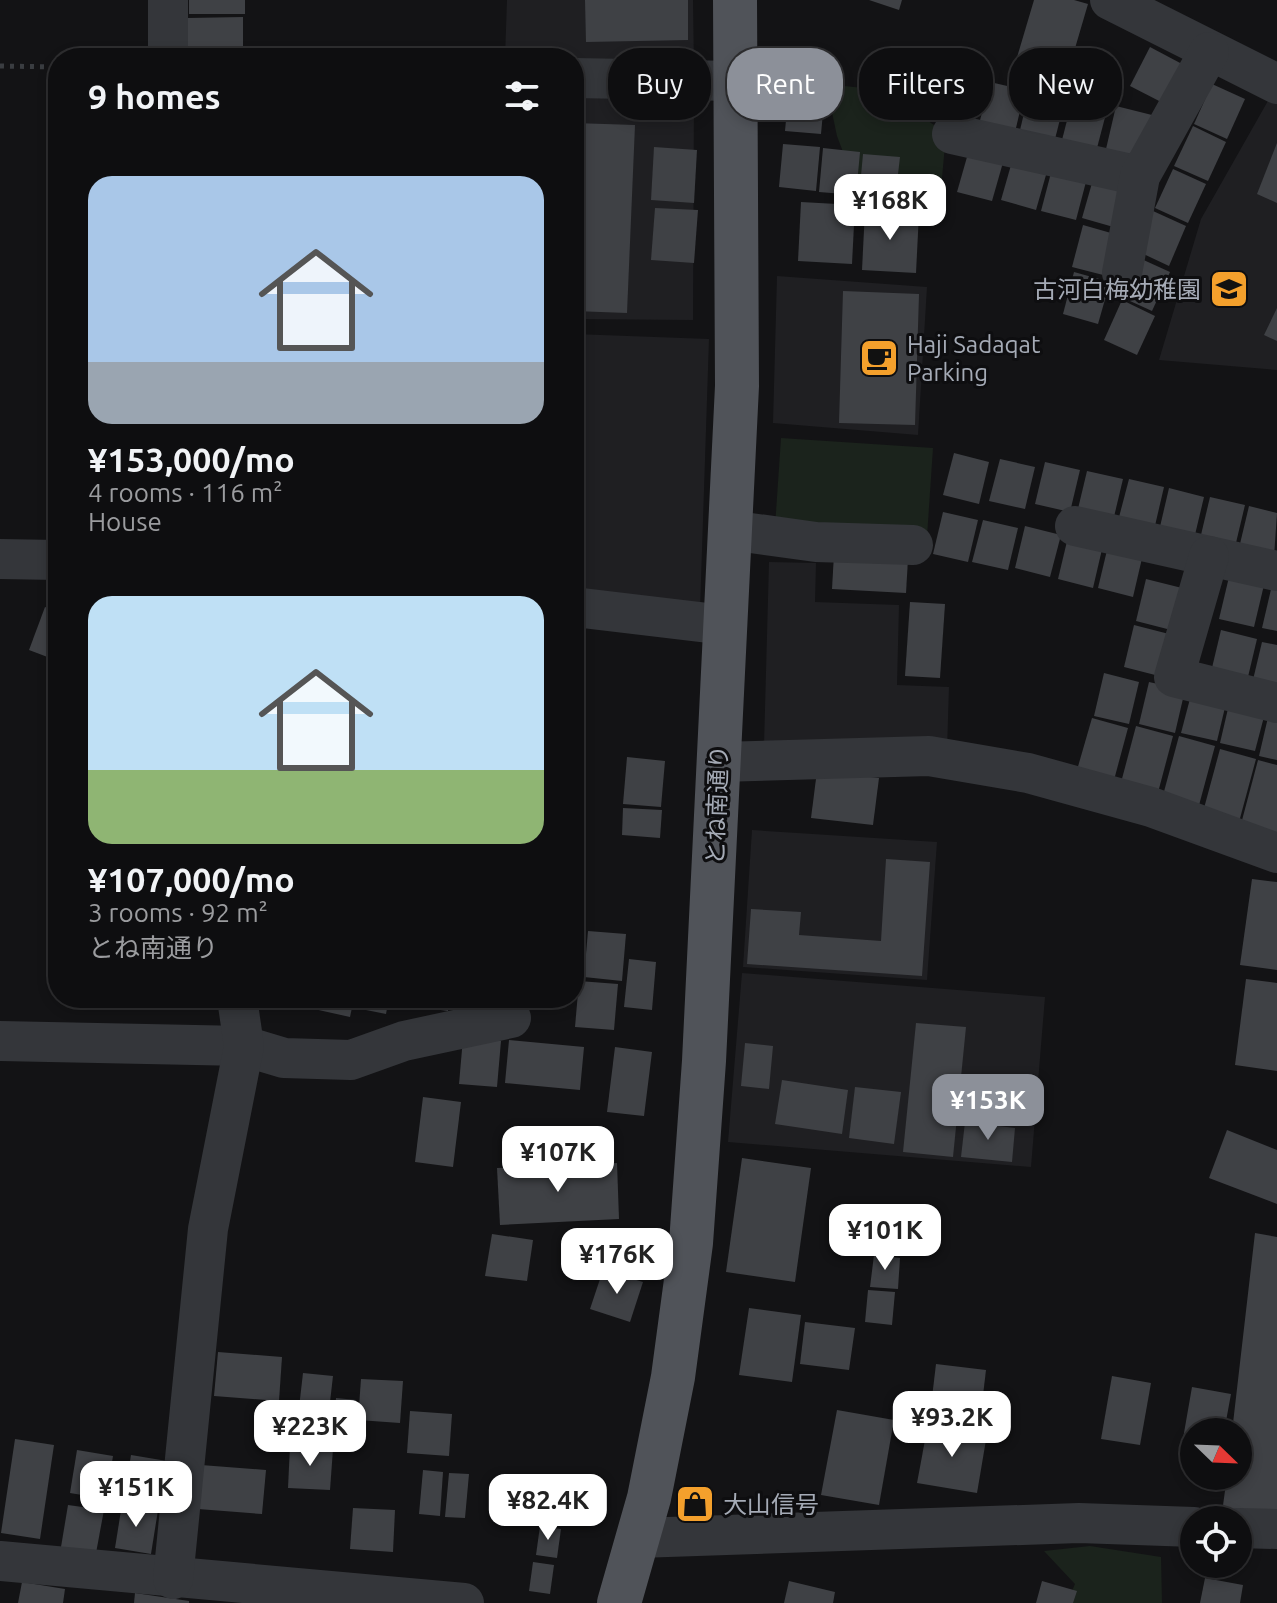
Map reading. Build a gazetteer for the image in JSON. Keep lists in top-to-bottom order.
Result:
{
  "streets": {
    "main road": ["とね南通り"]
  },
  "places": {
    "school or university": ["古河白梅幼稚園"],
    "cafe": ["Haji Sadaqat Parking"],
    "shop": ["大山信号"]
  },
  "north": "bottom right",
  "page": {
    "chip": [
      "Buy",
      "Rent",
      "Filters",
      "New"
    ],
    "heading": "9 homes",
    "list": [
      {
        "name": "¥153,000/mo",
        "note": "4 rooms · 116 m² · House"
      },
      {
        "name": "¥107,000/mo",
        "note": "3 rooms · 92 m² · とね南通り"
      }
    ],
    "price": [
      "¥168K",
      "¥153K",
      "¥107K",
      "¥101K",
      "¥176K",
      "¥93.2K",
      "¥223K",
      "¥151K",
      "¥82.4K"
    ]
  }
}
